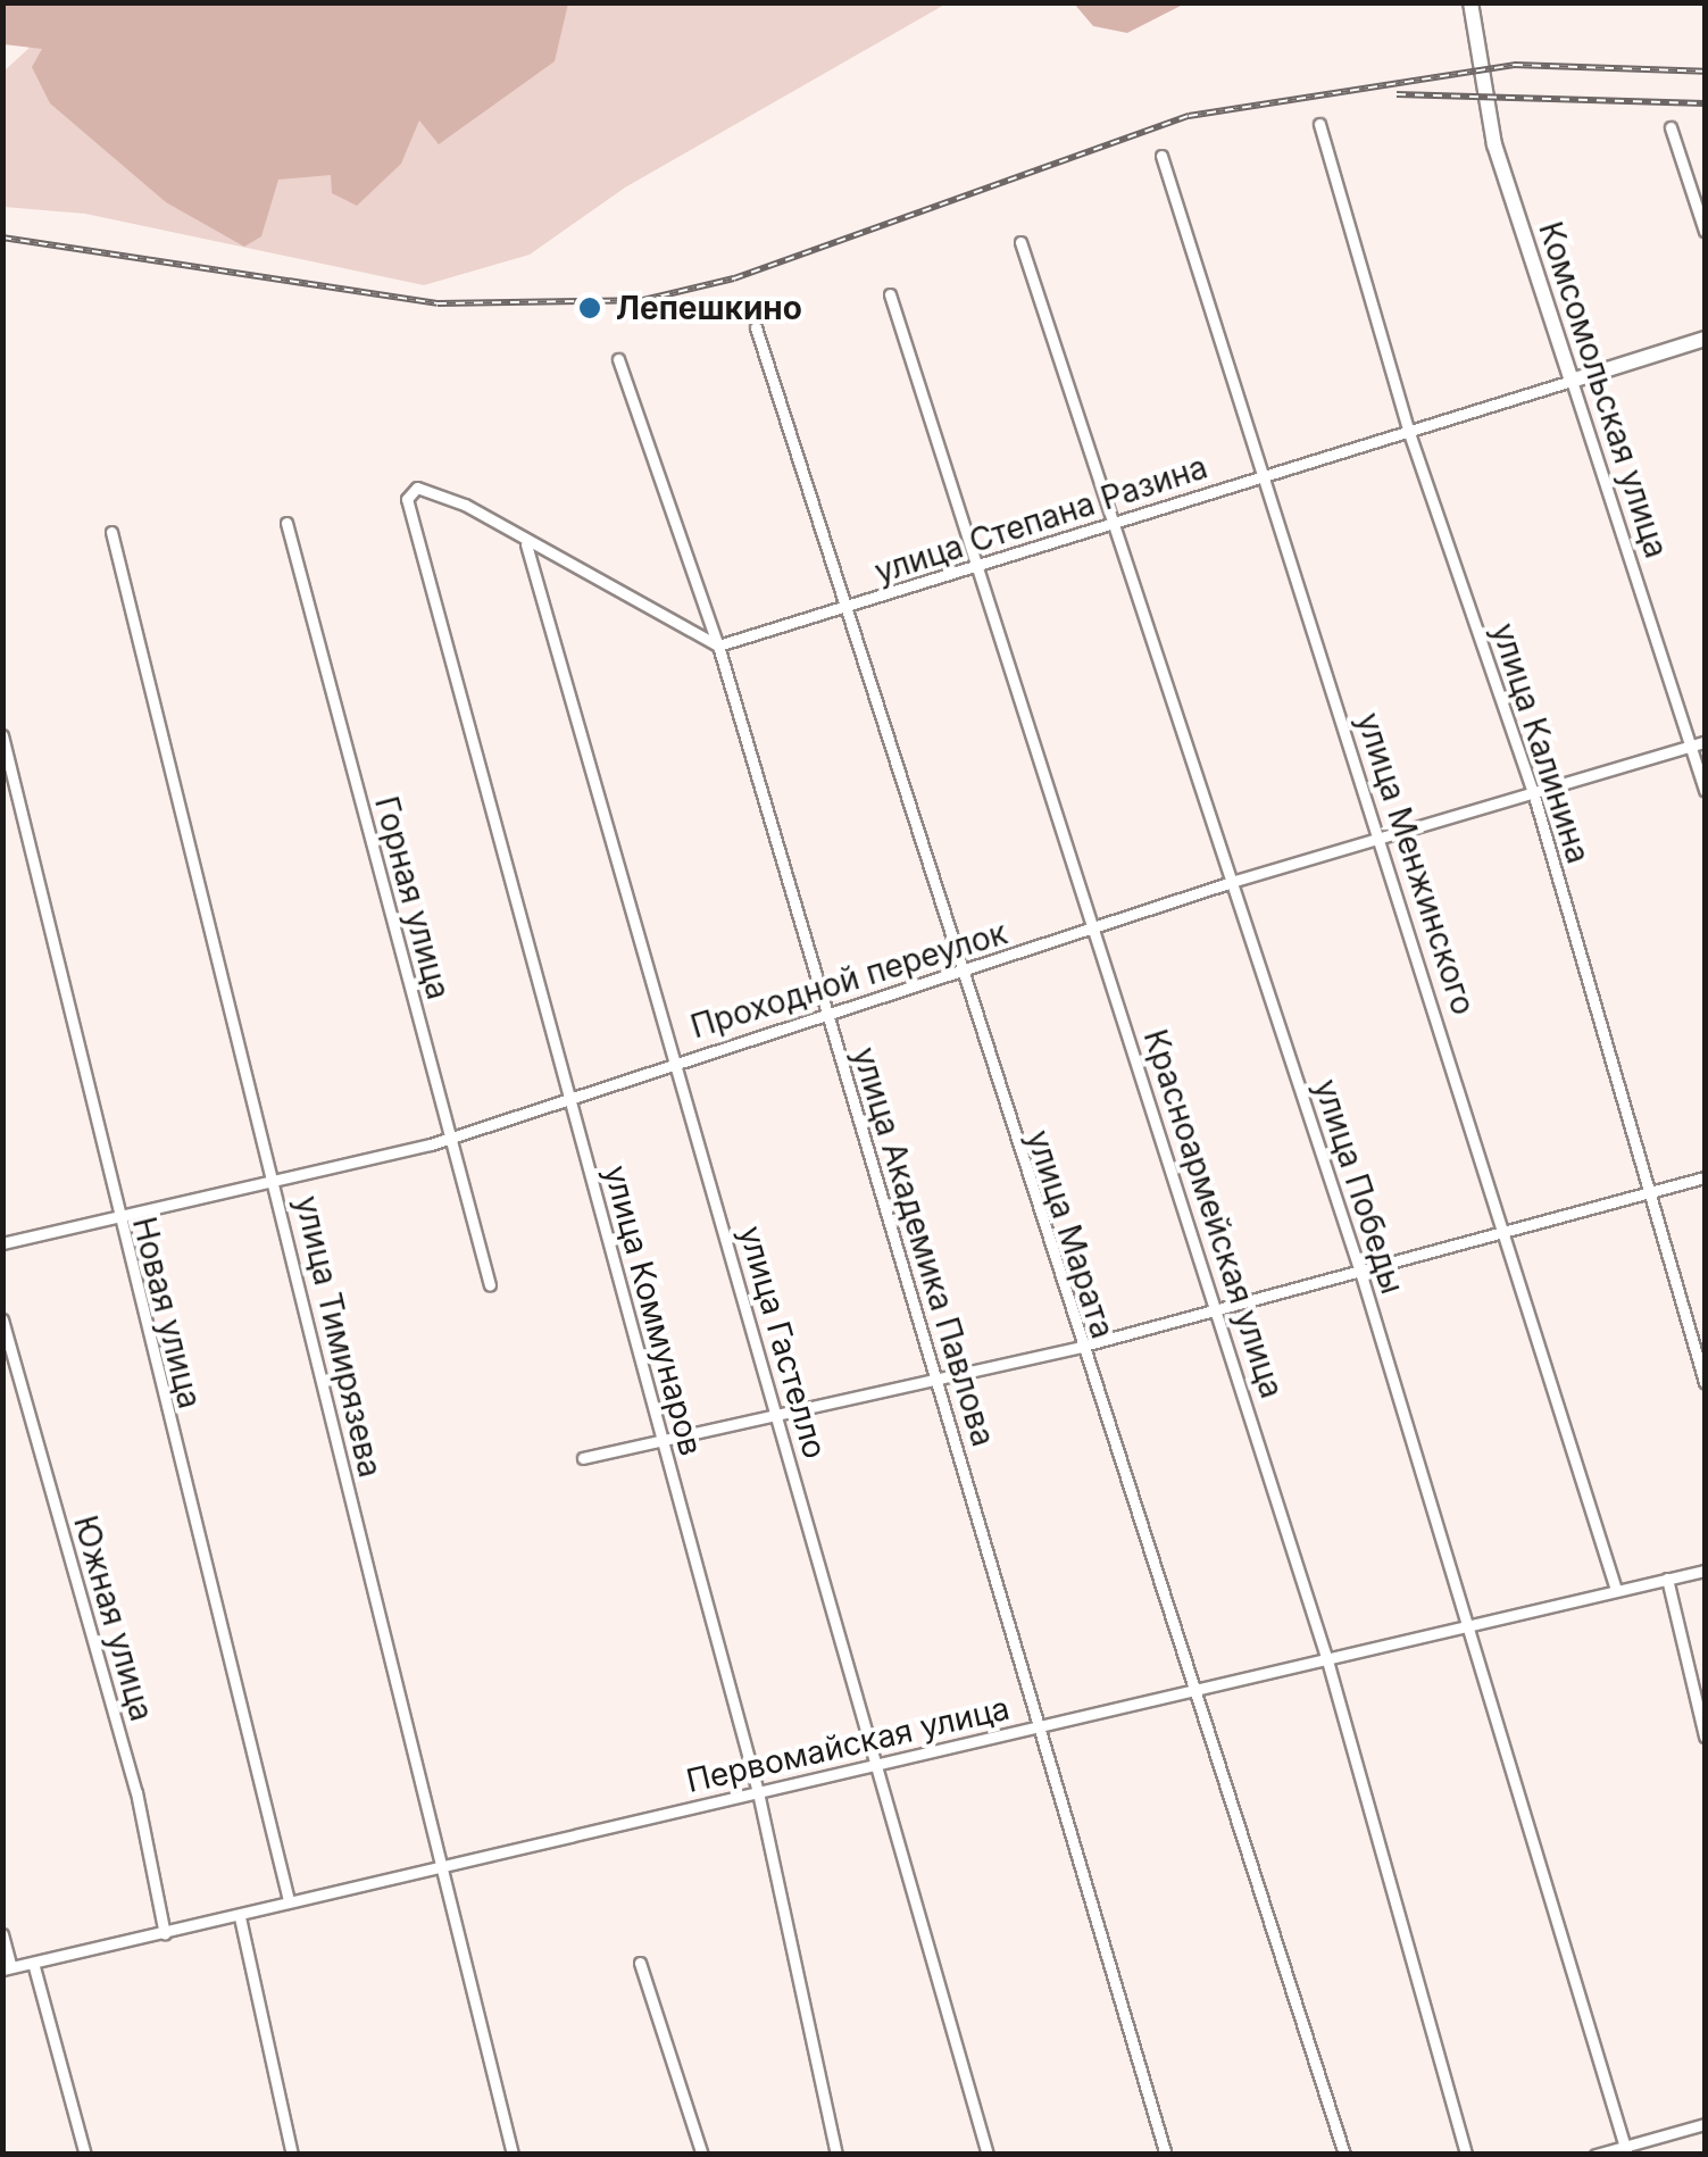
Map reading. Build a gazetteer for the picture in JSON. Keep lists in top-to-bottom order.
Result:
{
  "streets": {
    "main road": ["Комсомольская улица", "улица Степана Разина"],
    "street": [
      "улица Калинина",
      "улица Менжинского",
      "Горная улица",
      "Проходной переулок",
      "улица Победы",
      "Красноармейская улица",
      "улица Марата",
      "улица Академика Павлова",
      "улица Коммунаров",
      "Новая улица",
      "улица Тимирязева",
      "улица Гастелло",
      "Южная улица",
      "Первомайская улица"
    ]
  },
  "crossings": [
    ["Комсомольская улица", "улица Степана Разина"],
    ["Комсомольская улица", "Проходной переулок"],
    ["улица Степана Разина", "улица Калинина"],
    ["улица Степана Разина", "улица Менжинского"],
    ["улица Степана Разина", "улица Победы"],
    ["улица Степана Разина", "Красноармейская улица"],
    ["улица Степана Разина", "улица Марата"],
    ["улица Степана Разина", "улица Академика Павлова"],
    ["улица Калинина", "Проходной переулок"],
    ["улица Менжинского", "Проходной переулок"],
    ["улица Менжинского", "Первомайская улица"],
    ["Горная улица", "Проходной переулок"],
    ["Проходной переулок", "улица Победы"],
    ["Проходной переулок", "Красноармейская улица"],
    ["Проходной переулок", "улица Марата"],
    ["Проходной переулок", "улица Академика Павлова"],
    ["Проходной переулок", "улица Коммунаров"],
    ["Проходной переулок", "Новая улица"],
    ["Проходной переулок", "улица Тимирязева"],
    ["Проходной переулок", "улица Гастелло"],
    ["улица Победы", "Первомайская улица"],
    ["Красноармейская улица", "Первомайская улица"],
    ["улица Марата", "Первомайская улица"],
    ["улица Академика Павлова", "Первомайская улица"],
    ["улица Коммунаров", "улица Гастелло"],
    ["улица Коммунаров", "Первомайская улица"],
    ["Новая улица", "Первомайская улица"],
    ["улица Тимирязева", "Первомайская улица"],
    ["улица Гастелло", "Первомайская улица"],
    ["Южная улица", "Первомайская улица"]
  ],
  "places": ["Лепешкино"]
}
